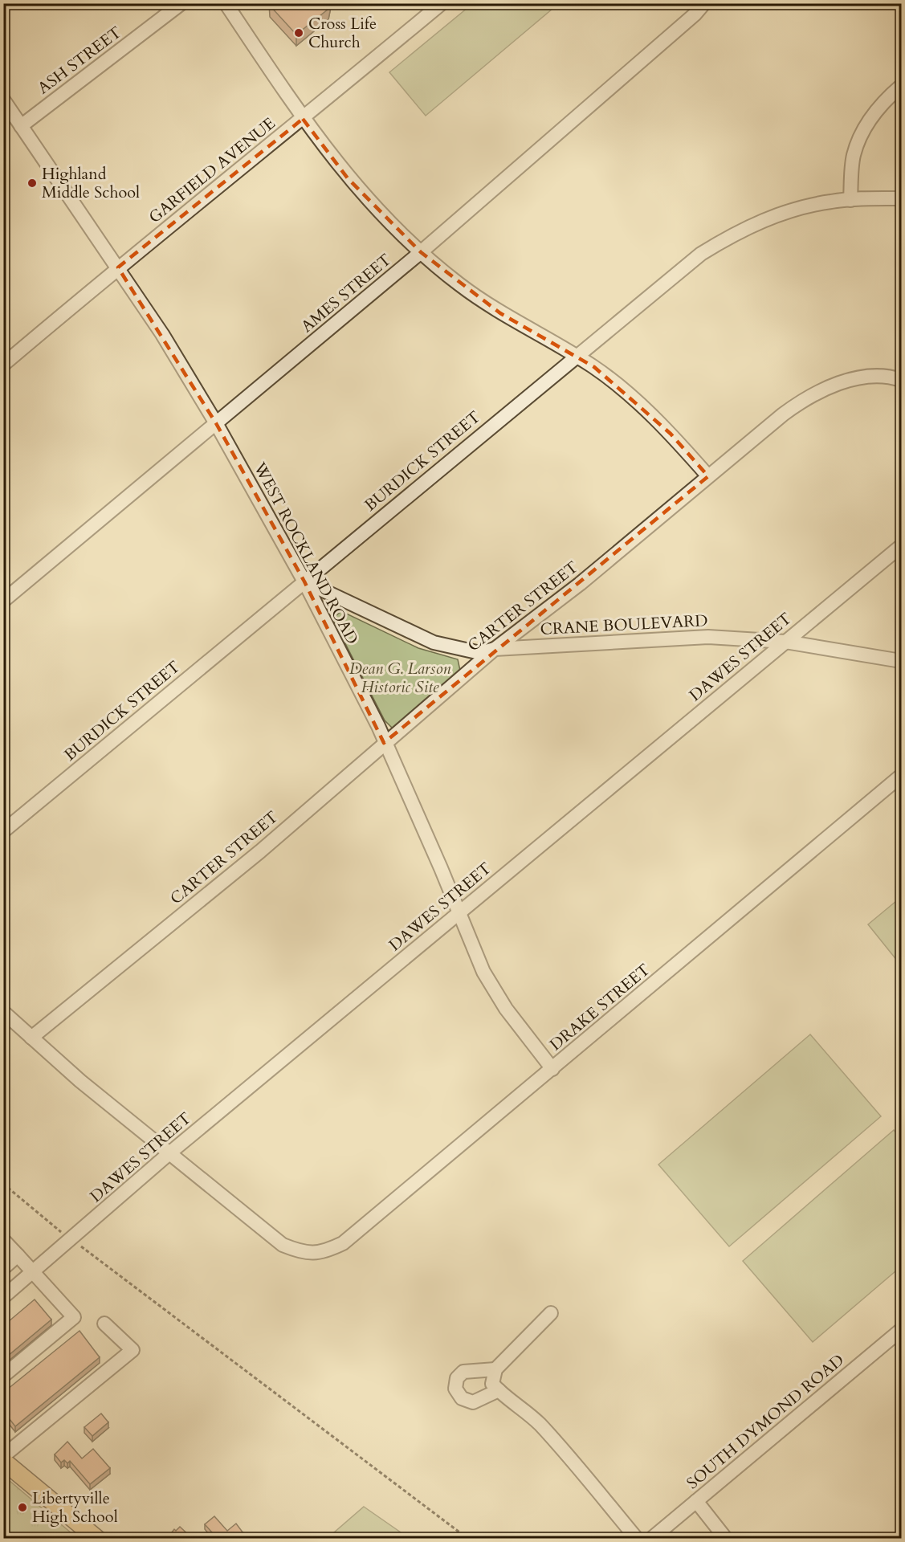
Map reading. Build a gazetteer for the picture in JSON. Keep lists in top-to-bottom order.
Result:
{
  "streets": {
    "street": [
      "ASH STREET",
      "GARFIELD AVENUE",
      "AMES STREET",
      "BURDICK STREET",
      "WEST ROCKLAND ROAD",
      "CARTER STREET",
      "CRANE BOULEVARD",
      "DAWES STREET",
      "DRAKE STREET",
      "SOUTH DYMOND ROAD"
    ]
  },
  "crossings": [
    ["ASH STREET", "WEST ROCKLAND ROAD"],
    ["GARFIELD AVENUE", "WEST ROCKLAND ROAD"],
    ["AMES STREET", "WEST ROCKLAND ROAD"],
    ["BURDICK STREET", "WEST ROCKLAND ROAD"],
    ["BURDICK STREET", "CRANE BOULEVARD"],
    ["WEST ROCKLAND ROAD", "CARTER STREET"],
    ["WEST ROCKLAND ROAD", "CRANE BOULEVARD"],
    ["WEST ROCKLAND ROAD", "DAWES STREET"],
    ["WEST ROCKLAND ROAD", "DRAKE STREET"],
    ["CARTER STREET", "CRANE BOULEVARD"],
    ["CRANE BOULEVARD", "DAWES STREET"],
    ["DAWES STREET", "DRAKE STREET"]
  ],
  "parks": ["Dean G. Larson Historic Site"],
  "places": ["Cross Life Church", "Highland Middle School", "Libertyville High School"]
}
